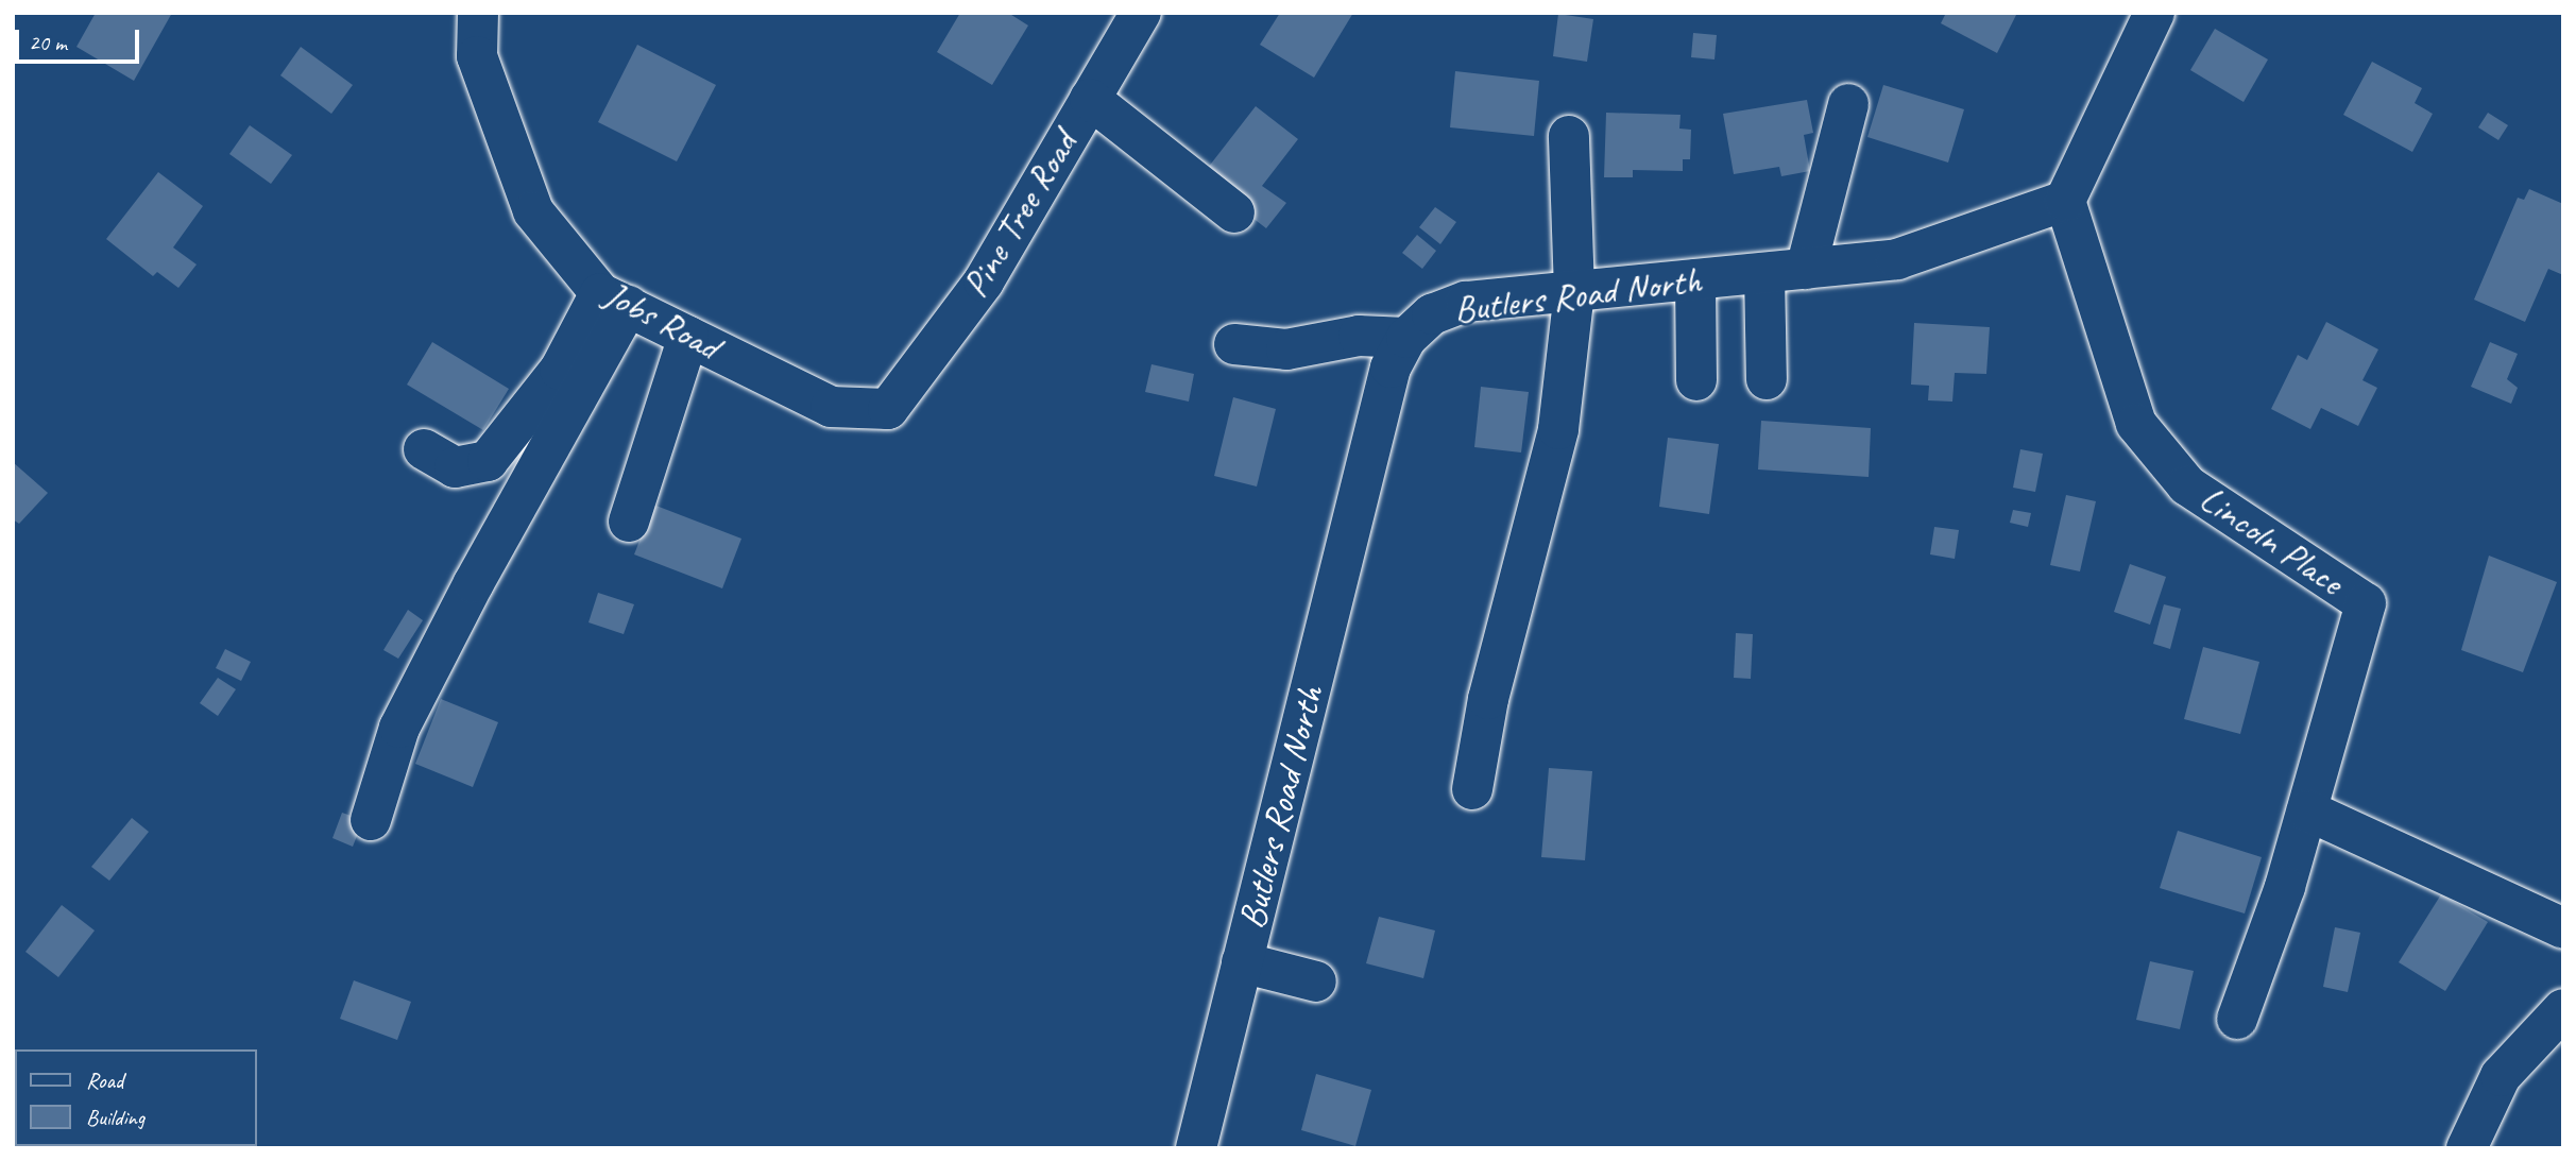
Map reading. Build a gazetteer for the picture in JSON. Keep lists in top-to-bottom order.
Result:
{
  "streets": {
    "street": [
      "Pine Tree Road",
      "Butlers Road North",
      "Jobs Road",
      "Lincoln Place"
    ]
  },
  "crossings": [
    ["Pine Tree Road", "Jobs Road"],
    ["Butlers Road North", "Lincoln Place"]
  ],
  "legend": ["Road", "Building"],
  "scale_bar": "20 m"
}
